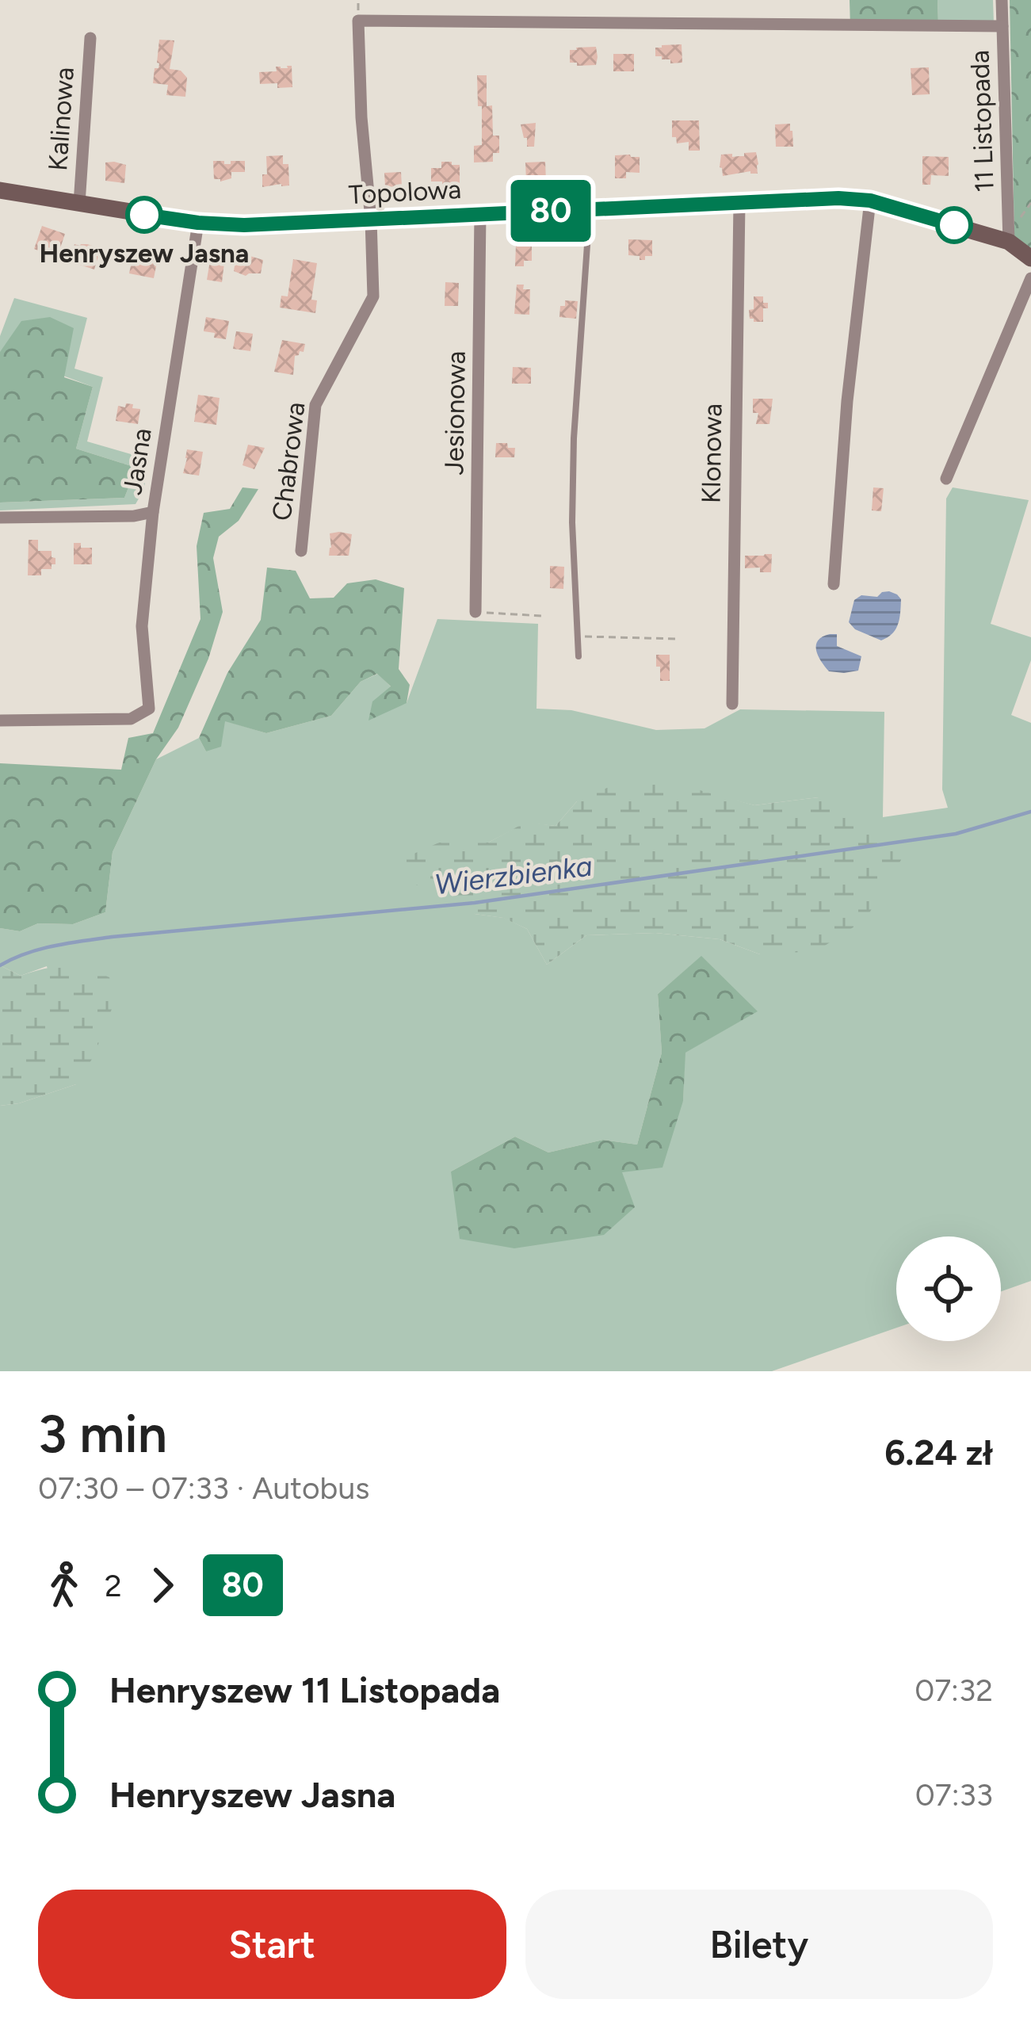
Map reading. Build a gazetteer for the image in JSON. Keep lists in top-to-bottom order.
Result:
{
  "streets": {
    "street": [
      "Kalinowa",
      "11 Listopada",
      "Topolowa",
      "Jesionowa",
      "Klonowa",
      "Jasna",
      "Chabrowa"
    ]
  },
  "crossings": [
    ["Kalinowa", "Topolowa"],
    ["11 Listopada", "Topolowa"],
    ["11 Listopada", "Chabrowa"],
    ["Topolowa", "Jesionowa"],
    ["Topolowa", "Klonowa"],
    ["Topolowa", "Jasna"],
    ["Topolowa", "Chabrowa"]
  ],
  "water": ["Wierzbienka"],
  "places": ["Henryszew Jasna"],
  "lines": ["bus line 80"],
  "page": {
    "on_map": "80",
    "heading": ["3 min", "07:30 – 07:33 · Autobus", "6.24 zł"],
    "legs": ["2", "80"],
    "list": [
      {
        "name": "Henryszew 11 Listopada",
        "value": "07:32"
      },
      {
        "name": "Henryszew Jasna",
        "value": "07:33"
      }
    ],
    "buttons": ["Start", "Bilety"]
  }
}
